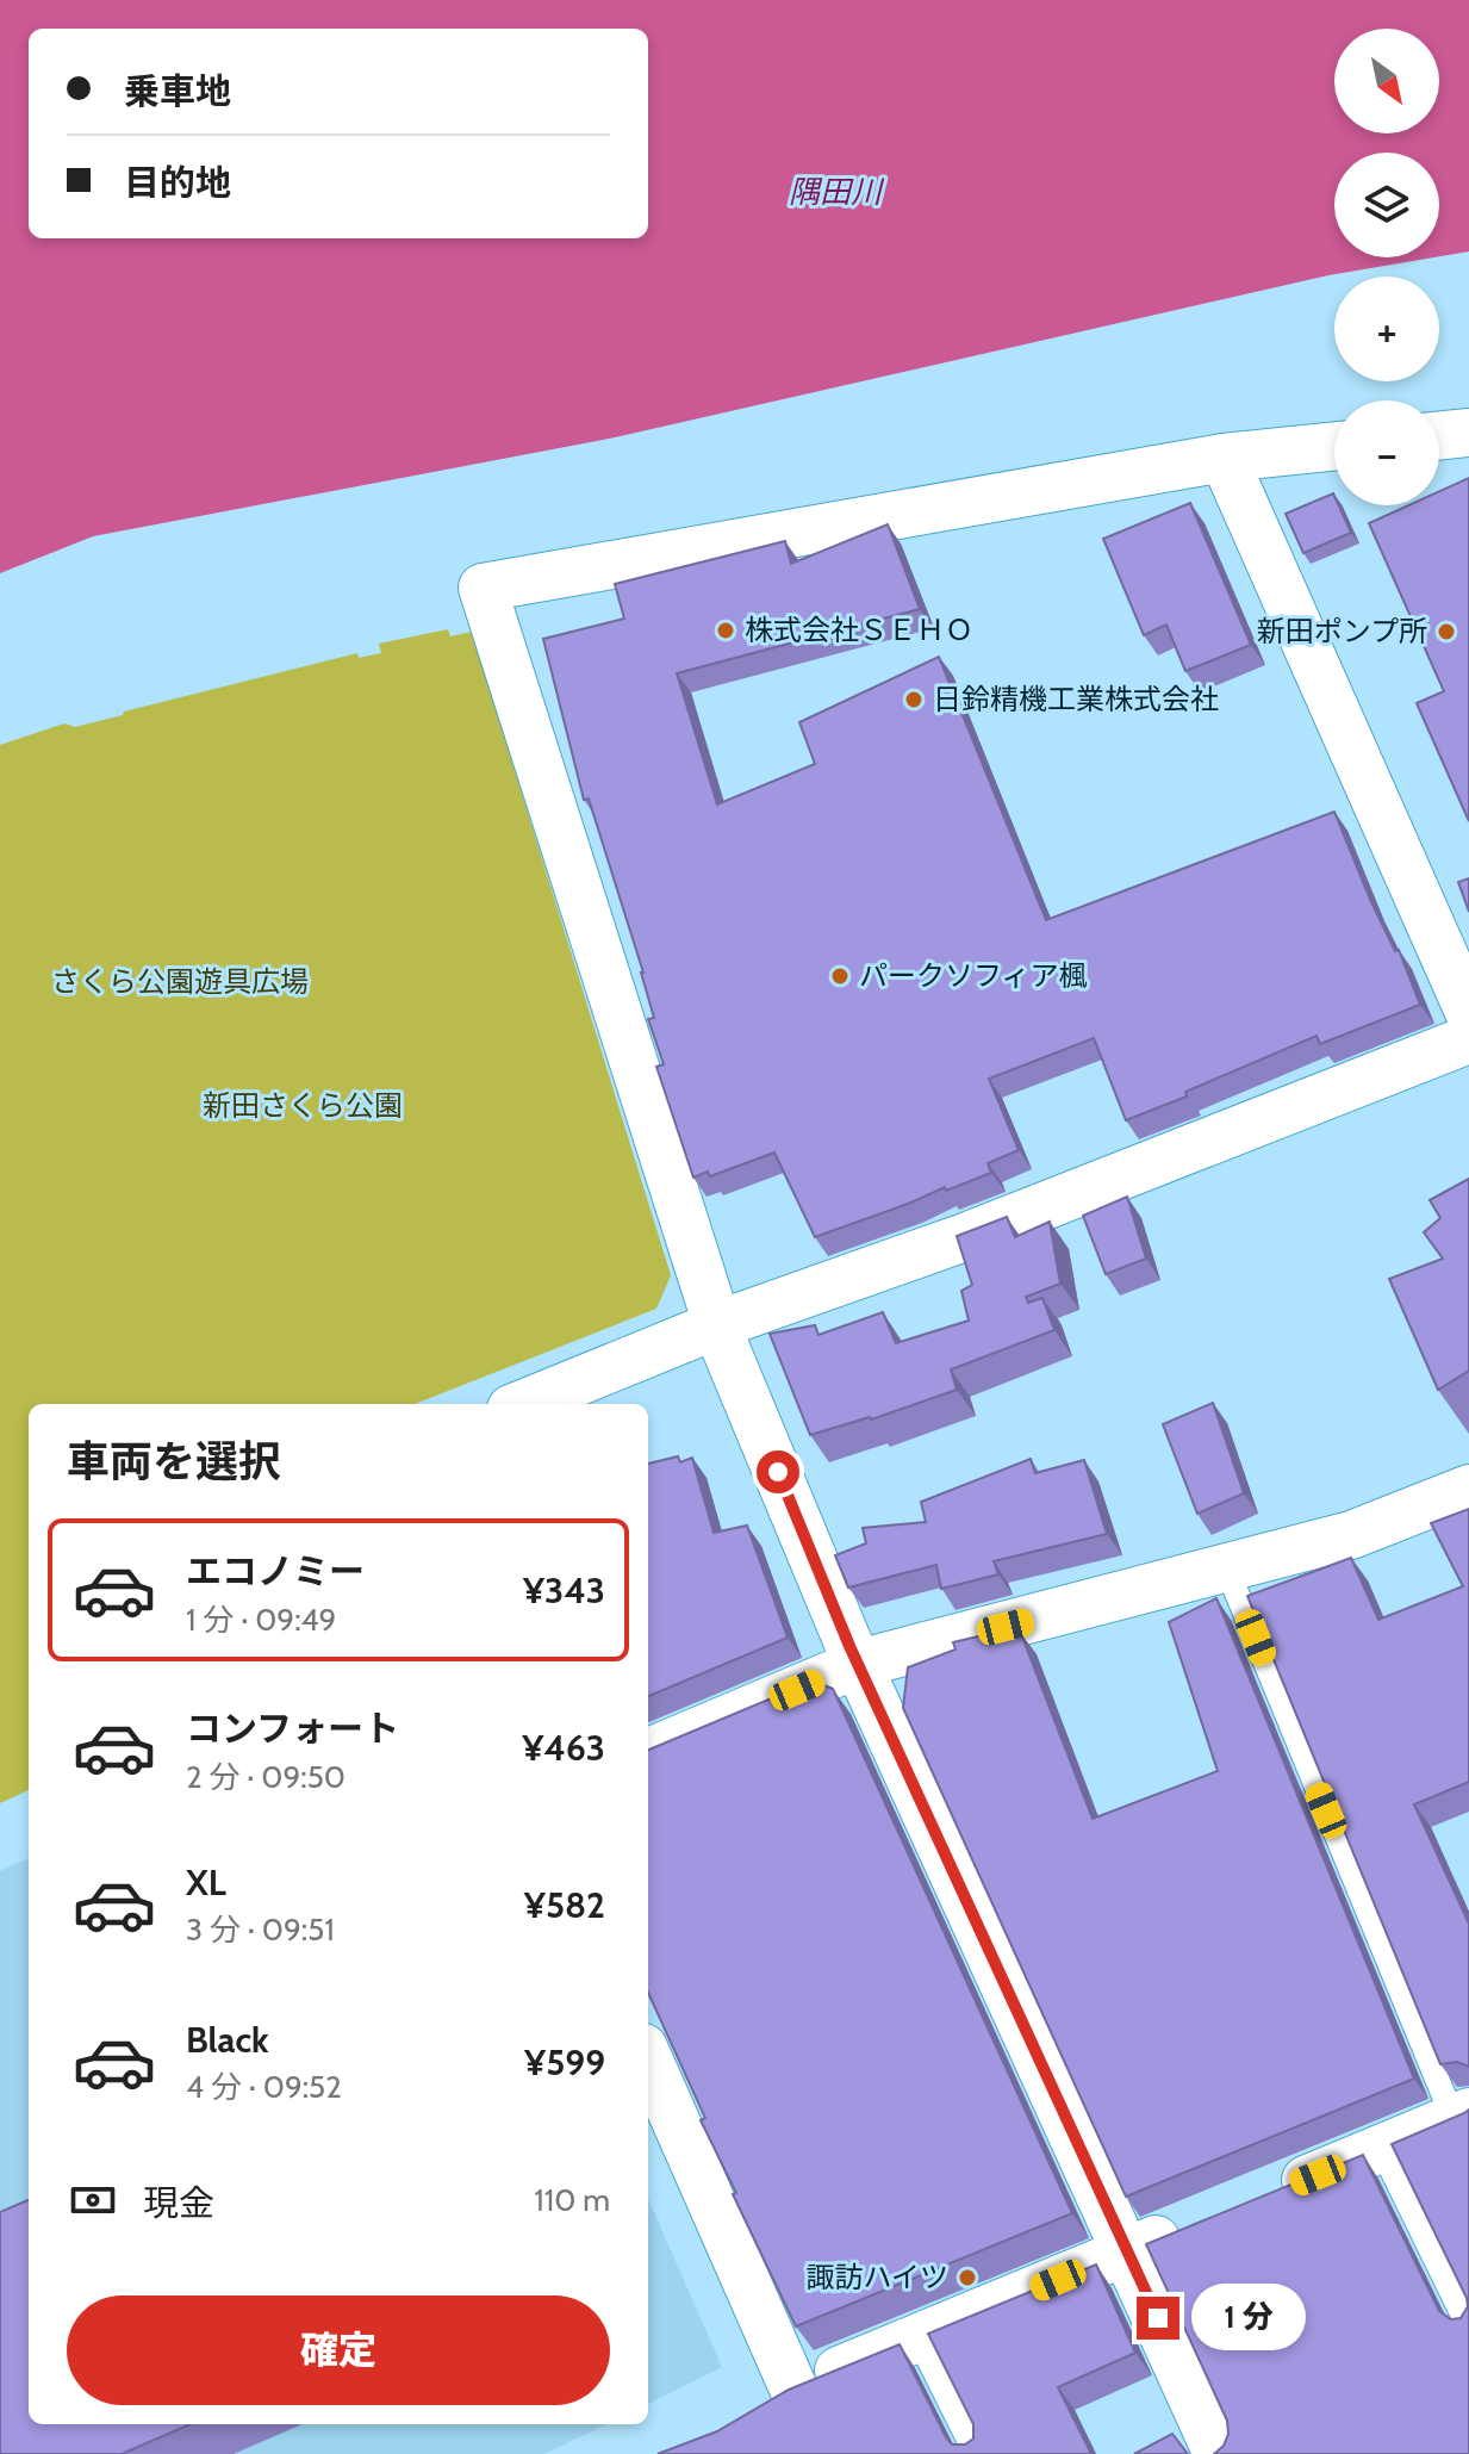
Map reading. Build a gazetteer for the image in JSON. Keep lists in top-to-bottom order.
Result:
{
  "water": ["隅田川"],
  "parks": ["さくら公園遊具広場", "新田さくら公園"],
  "places": [
    "株式会社ＳＥＨＯ",
    "新田ポンプ所",
    "日鈴精機工業株式会社",
    "パークソフィア楓",
    "諏訪ハイツ"
  ],
  "north": "bottom right",
  "page": {
    "map_buttons": ["+", "−"],
    "banner": ["乗車地", "目的地"],
    "heading": "車両を選択",
    "list": [
      {
        "name": "エコノミー",
        "note": "1 分 · 09:49",
        "value": "¥343"
      },
      {
        "name": "コンフォート",
        "note": "2 分 · 09:50",
        "value": "¥463"
      },
      {
        "name": "XL",
        "note": "3 分 · 09:51",
        "value": "¥582"
      },
      {
        "name": "Black",
        "note": "4 分 · 09:52",
        "value": "¥599"
      }
    ],
    "pay": ["現金", "110 m"],
    "buttons": "確定",
    "bubble": "1 分"
  }
}
